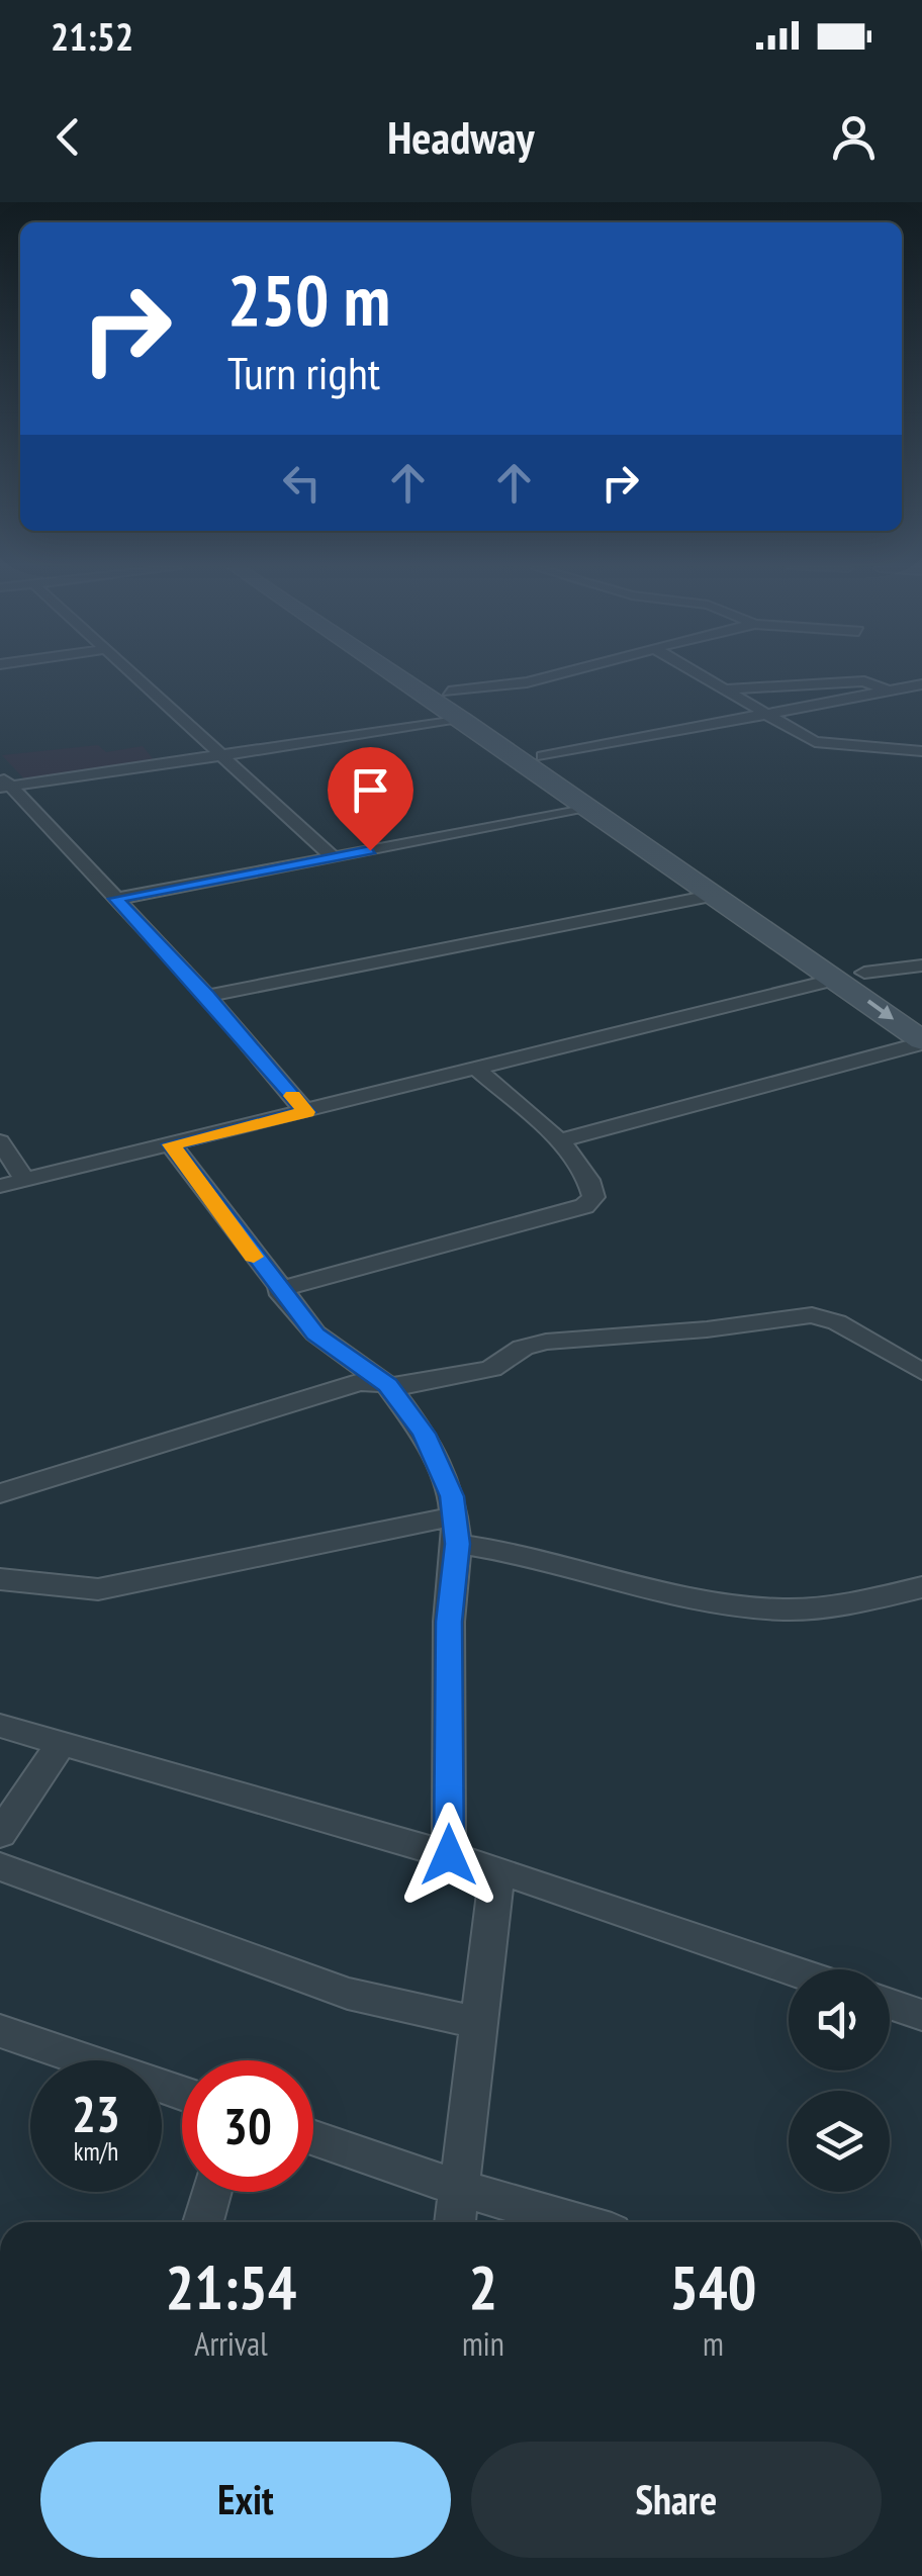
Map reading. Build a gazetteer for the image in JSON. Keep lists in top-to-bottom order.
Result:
{
  "page": {
    "status": "21:52",
    "header": "Headway",
    "turn": ["250 m", "Turn right"],
    "speed": "23 km/h",
    "limit": "30",
    "eta": [
      "21:54",
      "Arrival",
      "2",
      "min",
      "540",
      "m"
    ],
    "buttons": ["Exit", "Share"]
  }
}
